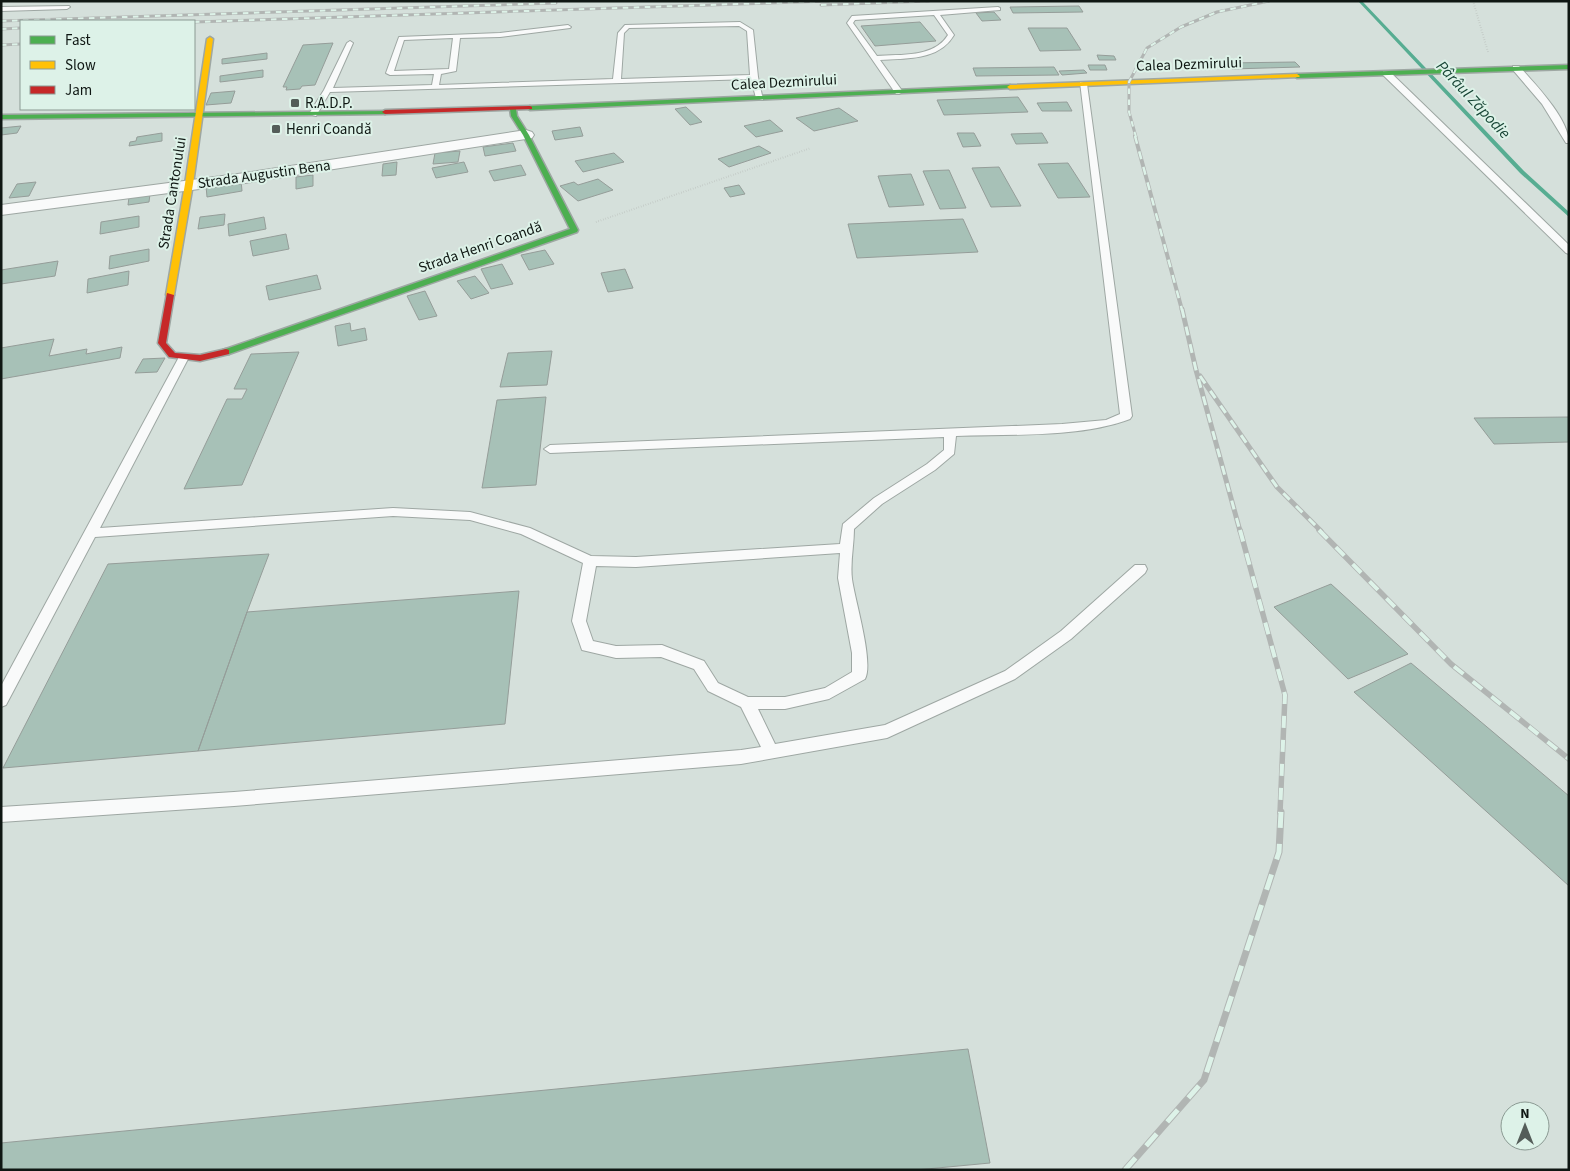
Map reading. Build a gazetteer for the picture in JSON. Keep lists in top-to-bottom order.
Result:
{
  "streets": {
    "main road": ["Calea Dezmirului", "Strada Cantonului", "Strada Henri Coandă"],
    "street": ["Strada Augustin Bena"]
  },
  "crossings": [
    ["Calea Dezmirului", "Strada Cantonului"],
    ["Strada Augustin Bena", "Strada Cantonului"],
    ["Strada Cantonului", "Strada Henri Coandă"]
  ],
  "water": ["Pârâul Zăpodie"],
  "places": {
    "transit": ["R.A.D.P.", "Henri Coandă"]
  },
  "legend": ["Fast", "Slow", "Jam"],
  "north": "top"
}
